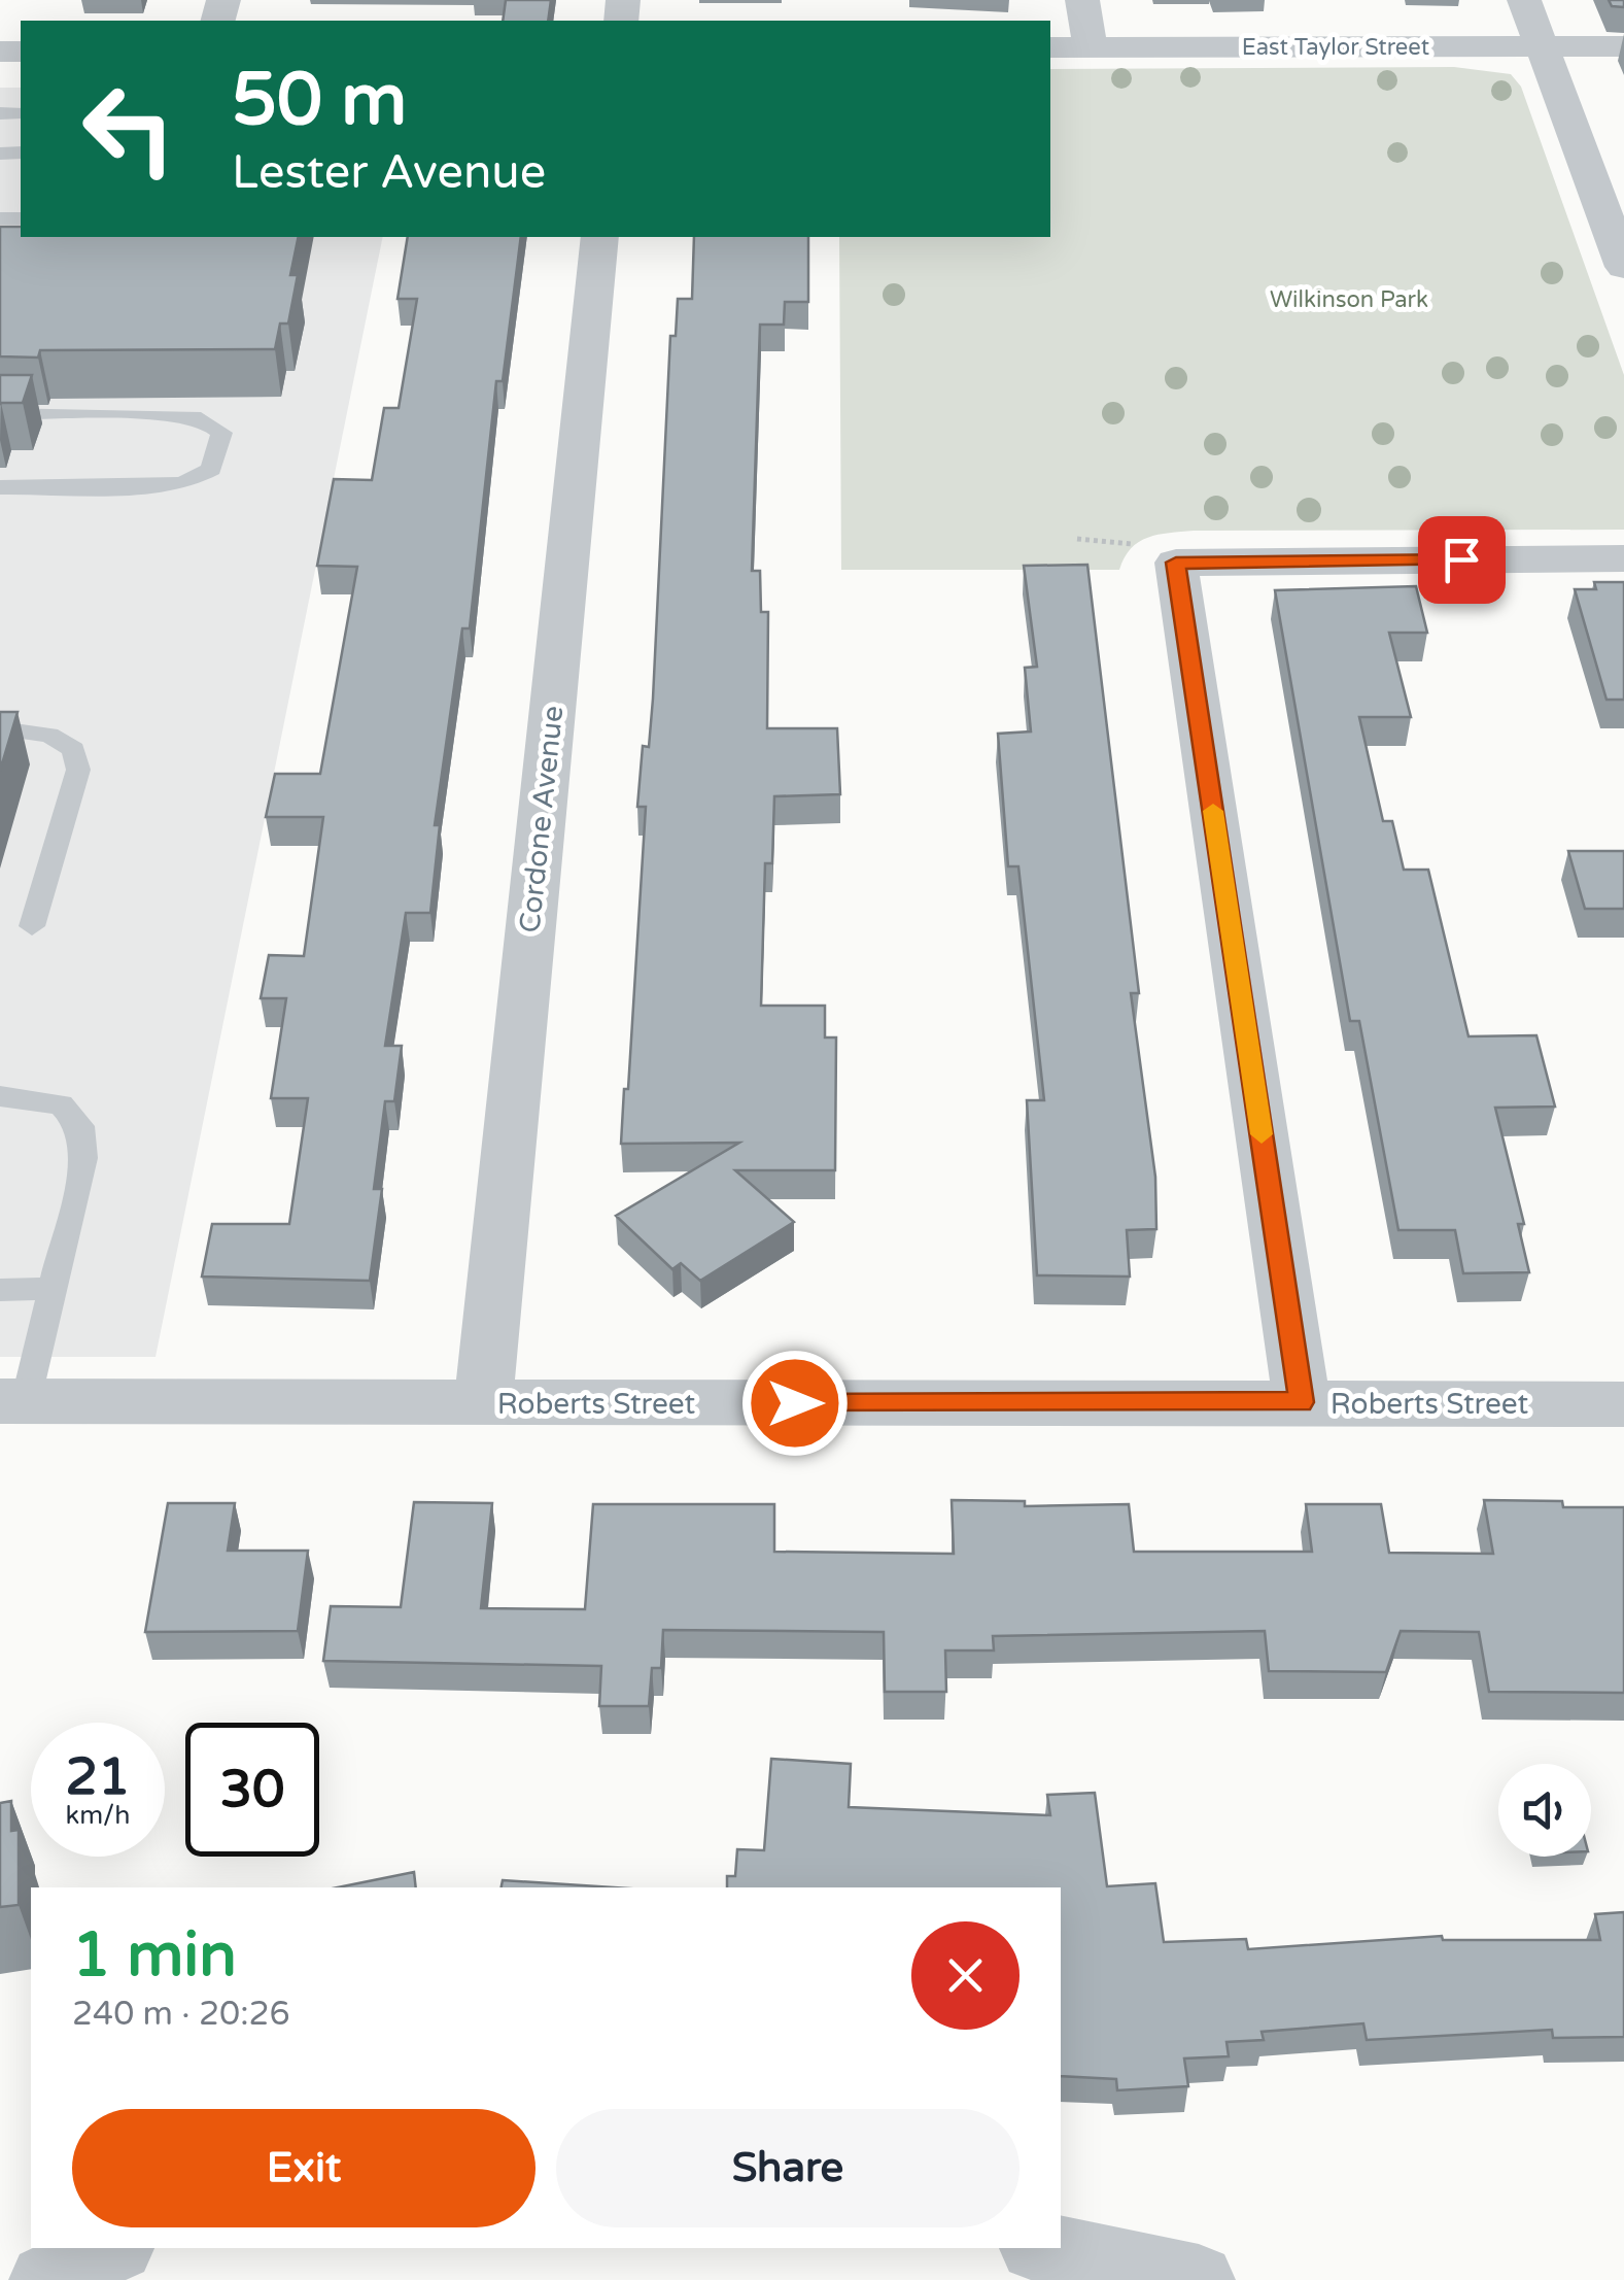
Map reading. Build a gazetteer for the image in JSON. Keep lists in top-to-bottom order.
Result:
{
  "streets": {
    "street": ["East Taylor Street", "Cordone Avenue", "Roberts Street"]
  },
  "crossings": [
    ["Cordone Avenue", "Roberts Street"]
  ],
  "parks": ["Wilkinson Park"],
  "page": {
    "turn": ["50 m", "Lester Avenue"],
    "speed": "21 km/h",
    "limit": "30",
    "heading": ["1 min", "240 m · 20:26"],
    "buttons": ["Exit", "Share"]
  }
}
